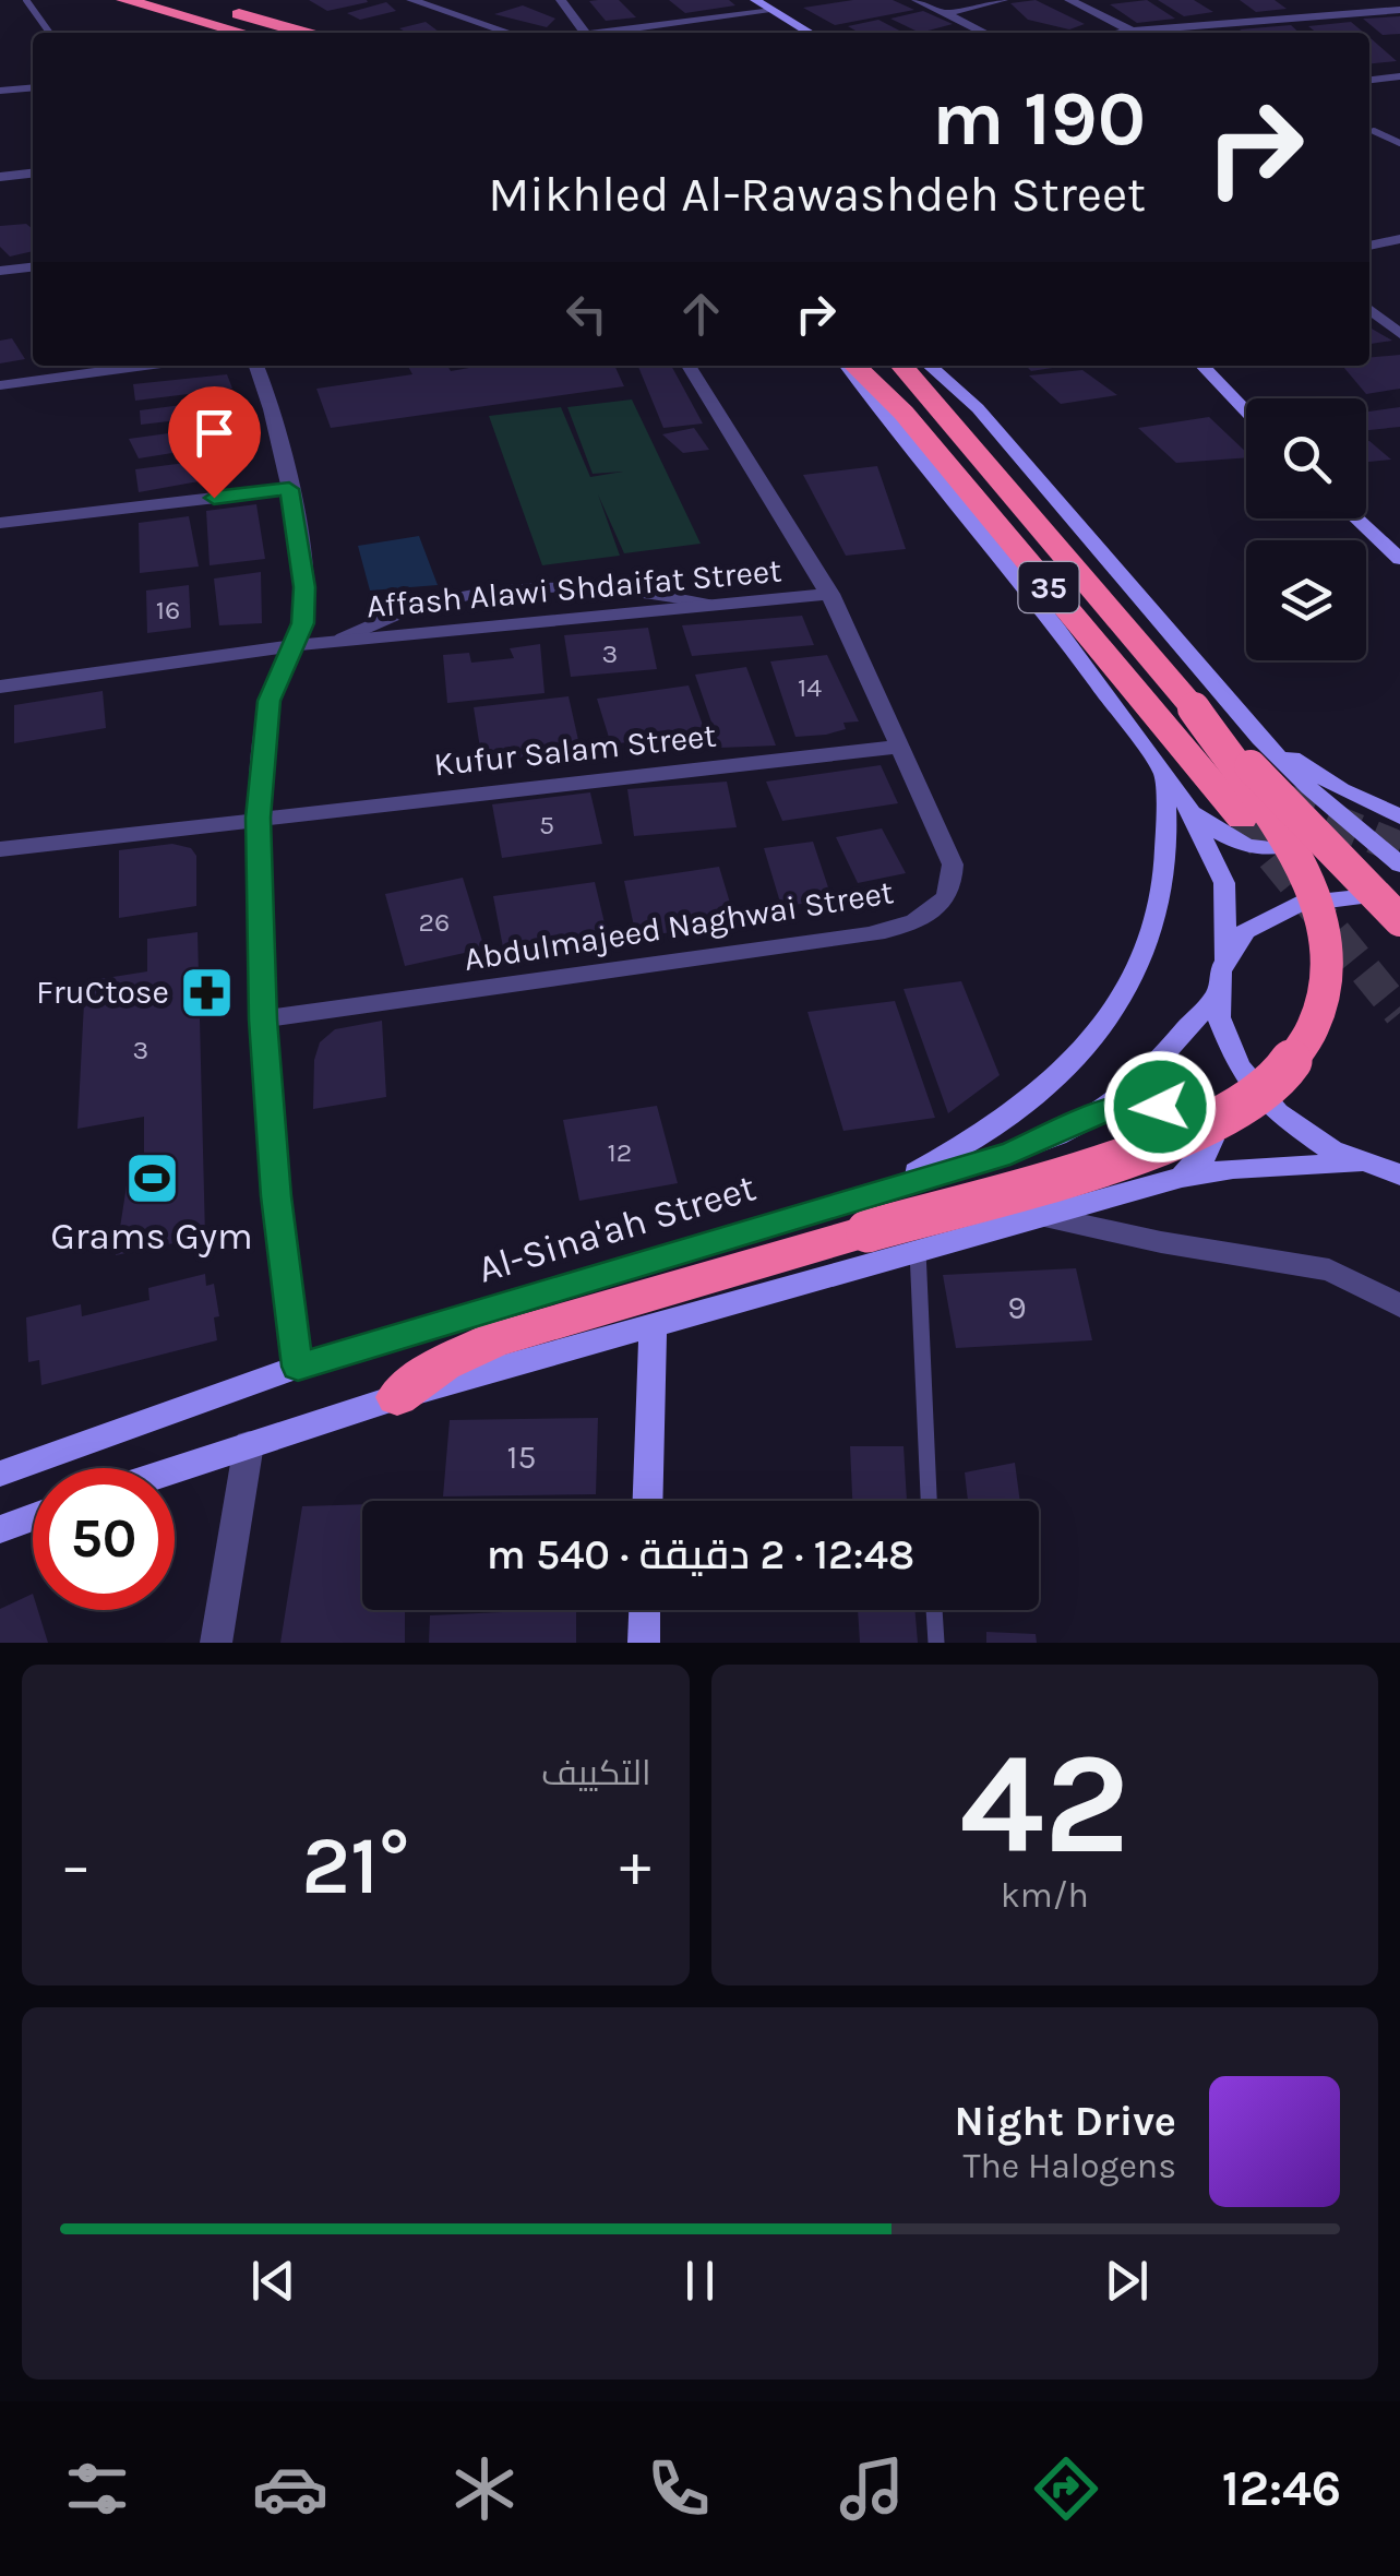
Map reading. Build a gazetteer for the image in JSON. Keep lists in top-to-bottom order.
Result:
{
  "streets": {
    "highway": ["35"],
    "main road": ["Al-Sina'ah Street"],
    "street": ["Affash Alawi Shdaifat Street", "Kufur Salam Street", "Abdulmajeed Naghwai Street"]
  },
  "crossings": [
    ["Affash Alawi Shdaifat Street", "Abdulmajeed Naghwai Street"],
    ["Kufur Salam Street", "Abdulmajeed Naghwai Street"]
  ],
  "places": {
    "pharmacy": ["FruCtose"],
    "sports": ["Grams Gym"]
  },
  "house_numbers": [
    "16",
    "3",
    "14",
    "5",
    "26",
    "3",
    "12",
    "9",
    "15"
  ],
  "page": {
    "turn": ["190 m", "Mikhled Al-Rawashdeh Street"],
    "limit": "50",
    "trip": "12:48 · 2 دقيقة · 540 m",
    "tile": [
      ["42", "km/h"],
      "التكييف"
    ],
    "heat": ["−", "21°", "+"],
    "song": ["Night Drive", "The Halogens"],
    "tabs": "12:46"
  }
}
